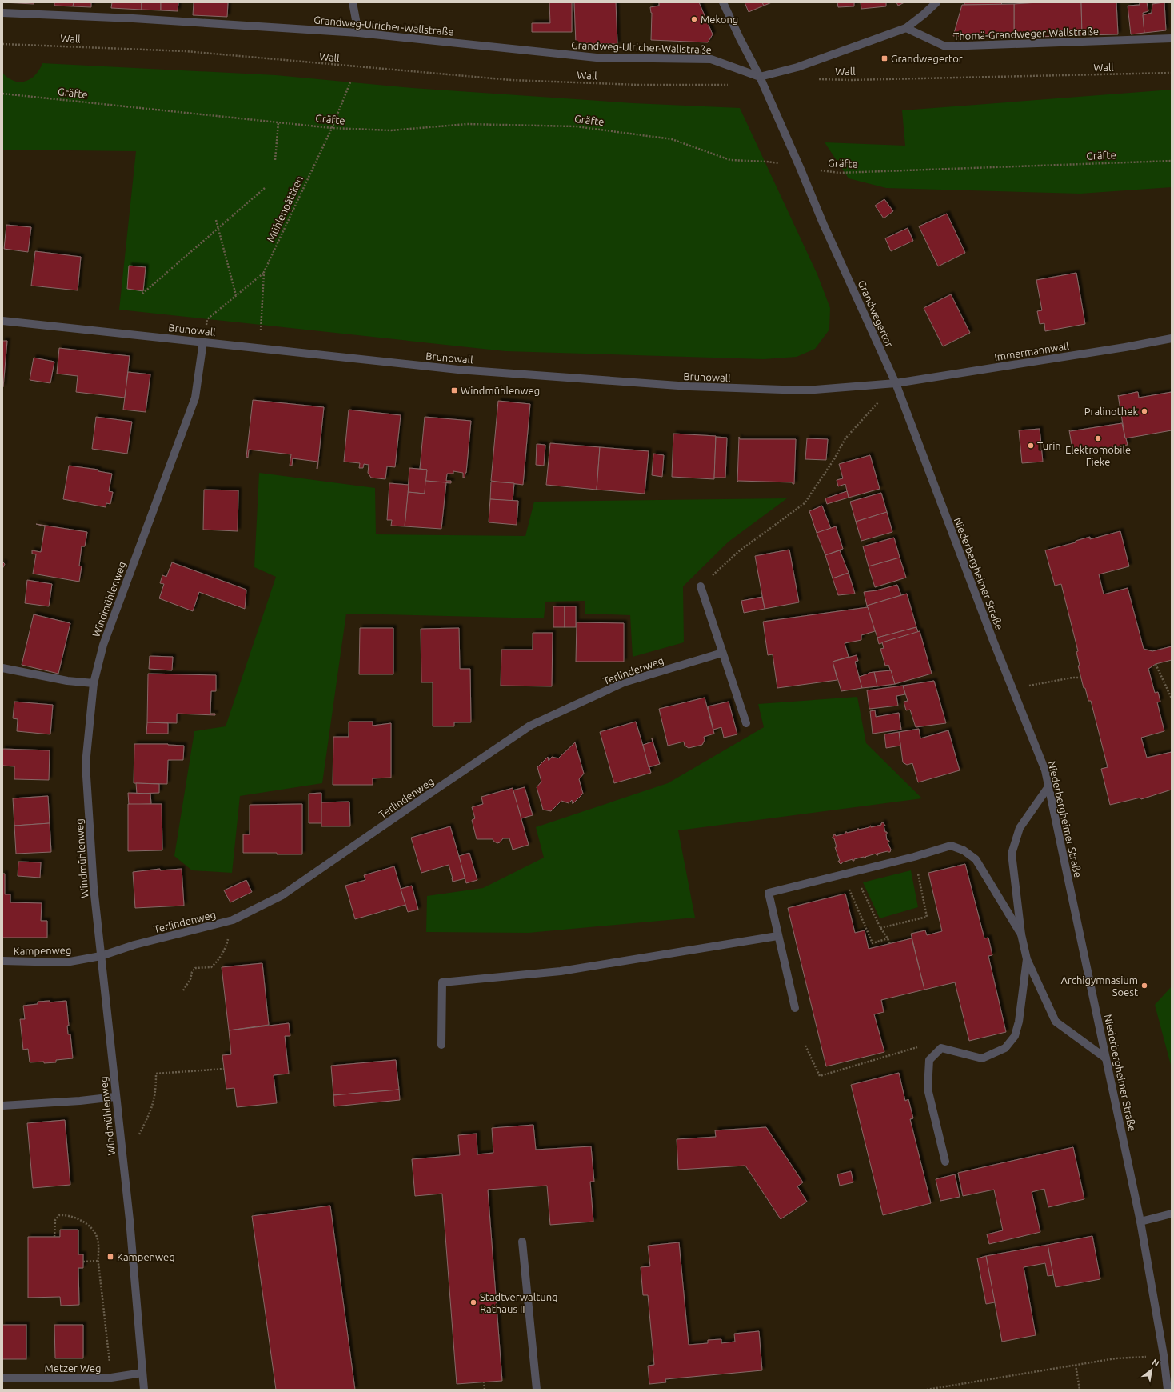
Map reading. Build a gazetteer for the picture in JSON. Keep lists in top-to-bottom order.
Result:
{
  "streets": {
    "street": [
      "Grandweg-Ulricher-Wallstraße",
      "Thomä-Grandweger-Wallstraße",
      "Grandwegertor",
      "Brunowall",
      "Immermannwall",
      "Niederbergheimer Straße",
      "Windmühlenweg",
      "Terlindenweg",
      "Kampenweg",
      "Metzer Weg"
    ],
    "path": ["Wall", "Gräfte", "Mühlenpättken"]
  },
  "crossings": [
    ["Grandweg-Ulricher-Wallstraße", "Wall"],
    ["Grandweg-Ulricher-Wallstraße", "Grandwegertor"],
    ["Wall", "Grandwegertor"],
    ["Gräfte", "Mühlenpättken"],
    ["Gräfte", "Grandwegertor"],
    ["Mühlenpättken", "Brunowall"],
    ["Grandwegertor", "Brunowall"],
    ["Grandwegertor", "Immermannwall"],
    ["Grandwegertor", "Niederbergheimer Straße"],
    ["Brunowall", "Immermannwall"],
    ["Brunowall", "Niederbergheimer Straße"],
    ["Brunowall", "Windmühlenweg"],
    ["Immermannwall", "Niederbergheimer Straße"],
    ["Windmühlenweg", "Terlindenweg"],
    ["Windmühlenweg", "Kampenweg"],
    ["Windmühlenweg", "Metzer Weg"],
    ["Terlindenweg", "Kampenweg"]
  ],
  "places": {
    "other": [
      "Mekong",
      "Pralinothek",
      "Elektromobile Fieke",
      "Turin",
      "Archigymnasium Soest",
      "Stadtverwaltung Rathaus II"
    ],
    "transit": ["Grandwegertor", "Windmühlenweg", "Kampenweg"]
  },
  "north": "top right"
}
